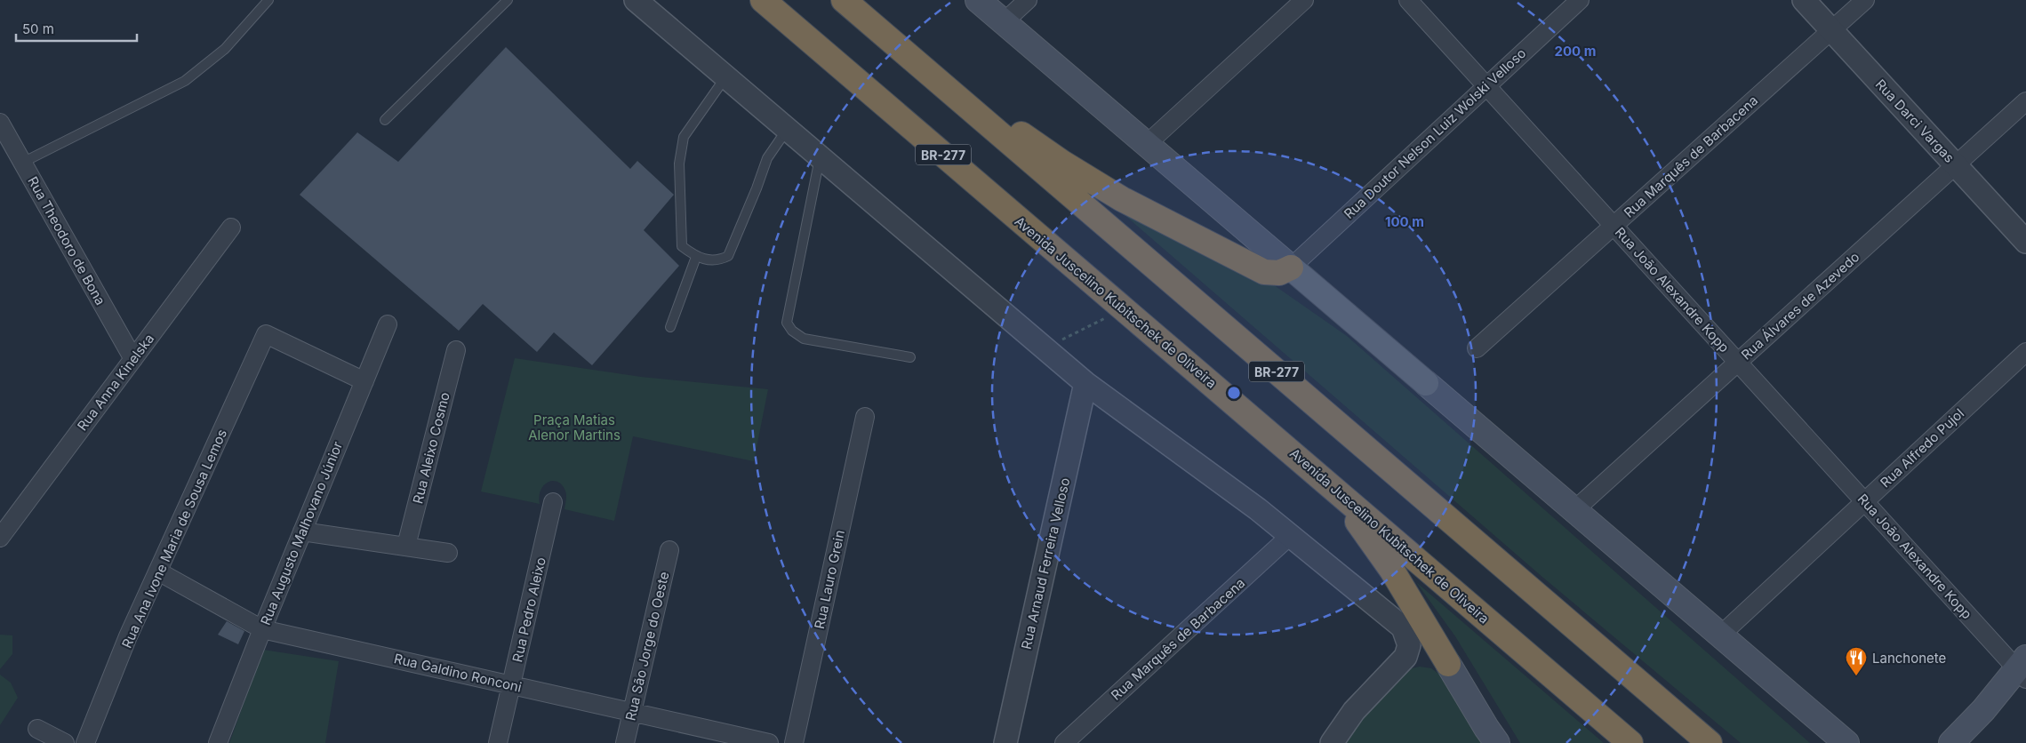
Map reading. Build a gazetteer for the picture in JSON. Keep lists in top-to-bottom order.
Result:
{
  "streets": {
    "highway": ["BR-277", "Avenida Juscelino Kubitschek de Oliveira"],
    "street": [
      "Rua Darci Vargas",
      "Rua Doutor Nelson Luiz Wolski Velloso",
      "Rua Marquês de Barbacena",
      "Rua Theodoro de Bona",
      "Rua João Alexandre Kopp",
      "Rua Álvares de Azevedo",
      "Rua Anna Kinelska",
      "Rua Aleixo Cosmo",
      "Rua Alfredo Pujol",
      "Rua Augusto Malhovano Júnior",
      "Rua Ana Ivone Maria de Sousa Lemos",
      "Rua Arnaud Ferreira Velloso",
      "Rua Lauro Grein",
      "Rua Pedro Aleixo",
      "Rua São Jorge do Oeste",
      "Rua Galdino Ronconi"
    ]
  },
  "crossings": [
    ["Rua Darci Vargas", "Rua Marquês de Barbacena"],
    ["Rua Darci Vargas", "Rua Álvares de Azevedo"],
    ["Rua Doutor Nelson Luiz Wolski Velloso", "Rua João Alexandre Kopp"],
    ["Rua Marquês de Barbacena", "Rua João Alexandre Kopp"],
    ["Rua Theodoro de Bona", "Rua Anna Kinelska"],
    ["Rua João Alexandre Kopp", "Rua Álvares de Azevedo"],
    ["Rua João Alexandre Kopp", "Rua Alfredo Pujol"],
    ["Rua Augusto Malhovano Júnior", "Rua Ana Ivone Maria de Sousa Lemos"],
    ["Rua Augusto Malhovano Júnior", "Rua Galdino Ronconi"],
    ["Rua Ana Ivone Maria de Sousa Lemos", "Rua Galdino Ronconi"],
    ["Rua Pedro Aleixo", "Rua Galdino Ronconi"],
    ["Rua São Jorge do Oeste", "Rua Galdino Ronconi"]
  ],
  "parks": ["Praça Matias Alenor Martins"],
  "places": {
    "restaurant": ["Lanchonete"]
  },
  "scale_bar": "50 m",
  "rings": ["200 m", "100 m"]
}
